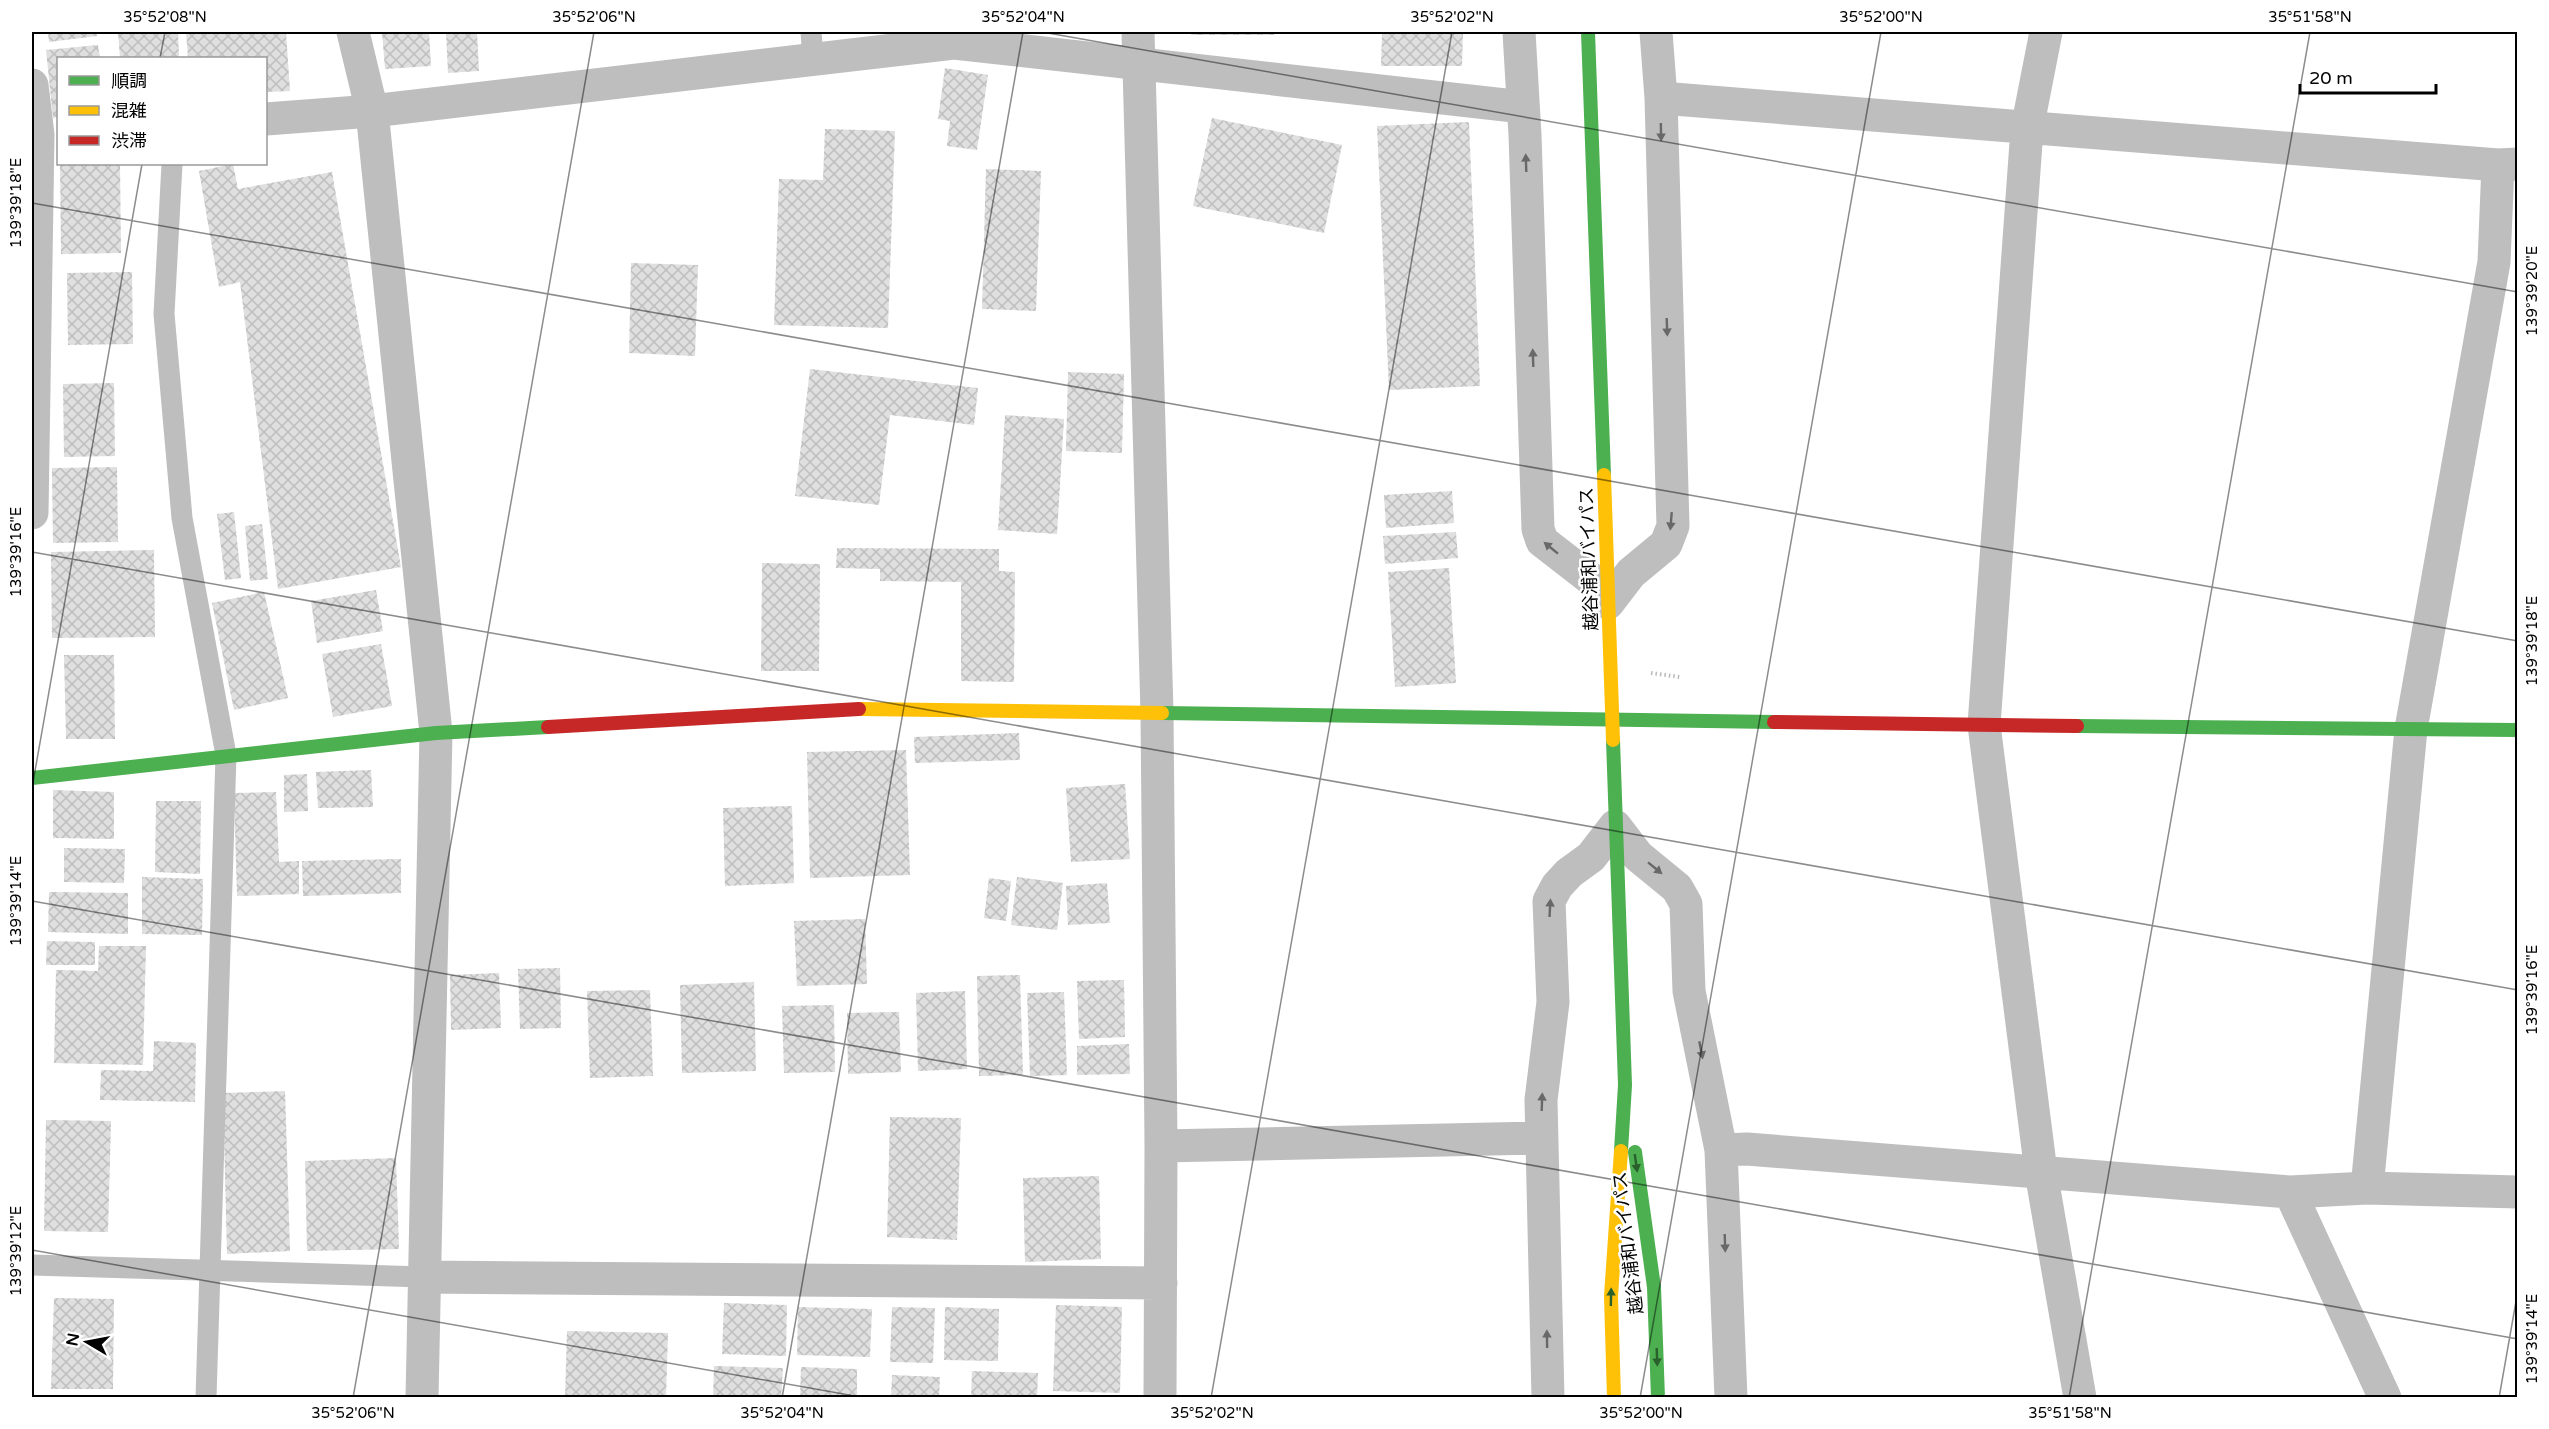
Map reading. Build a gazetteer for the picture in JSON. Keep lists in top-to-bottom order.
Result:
{
  "streets": {
    "main road": ["越谷浦和バイパス"]
  },
  "legend": ["順調", "混雑", "渋滞"],
  "scale_bar": "20 m",
  "north": "left",
  "coordinates": [
    "35°52'08\"N",
    "35°52'06\"N",
    "35°52'04\"N",
    "35°52'02\"N",
    "35°52'00\"N",
    "35°51'58\"N",
    "139°39'18\"E",
    "139°39'20\"E",
    "139°39'16\"E",
    "139°39'14\"E",
    "139°39'12\"E"
  ]
}
